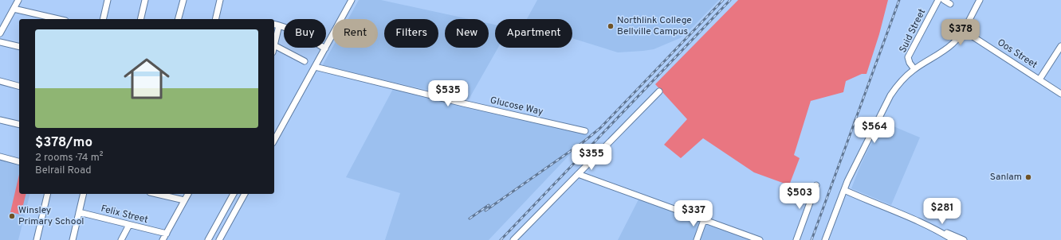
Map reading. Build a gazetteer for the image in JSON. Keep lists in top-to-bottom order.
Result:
{
  "streets": {
    "street": [
      "Suid Street",
      "Oos Street",
      "Glucose Way",
      "Felix Street"
    ]
  },
  "places": ["Northlink College Bellville Campus", "Sanlam", "Winsley Primary School"],
  "page": {
    "price": [
      "$378",
      "$535",
      "$564",
      "$355",
      "$503",
      "$281",
      "$337"
    ],
    "chip": [
      "Buy",
      "Rent",
      "Filters",
      "New",
      "Apartment"
    ],
    "list": [
      {
        "name": "$378/mo",
        "note": "2 rooms · 74 m² · Belrail Road"
      }
    ]
  }
}
